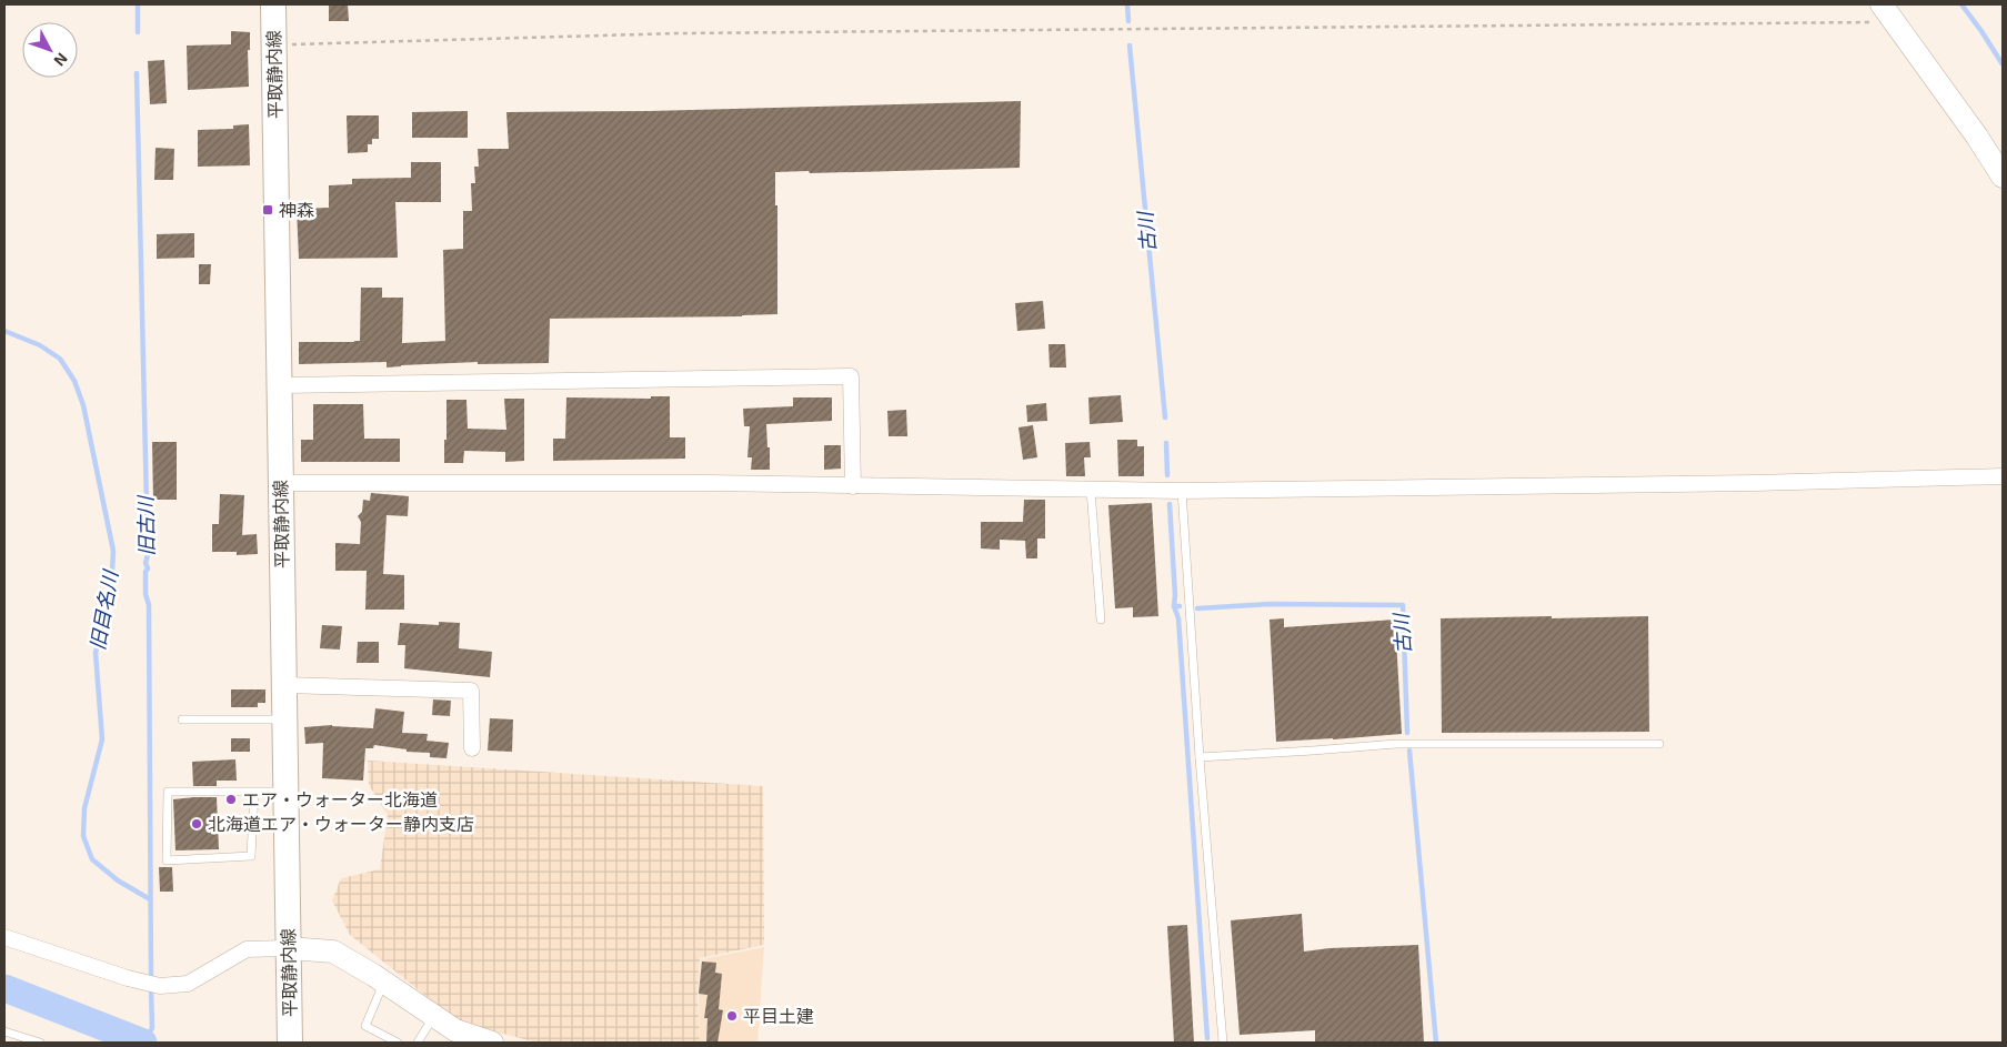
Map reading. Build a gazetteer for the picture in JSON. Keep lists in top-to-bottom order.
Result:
{
  "streets": {
    "main road": ["平取静内線"]
  },
  "water": ["古川", "旧古川", "旧目名川"],
  "places": {
    "transit": ["神森"],
    "other": ["エア・ウォーター北海道", "北海道エア・ウォーター静内支店", "平目土建"]
  },
  "north": "bottom right"
}
